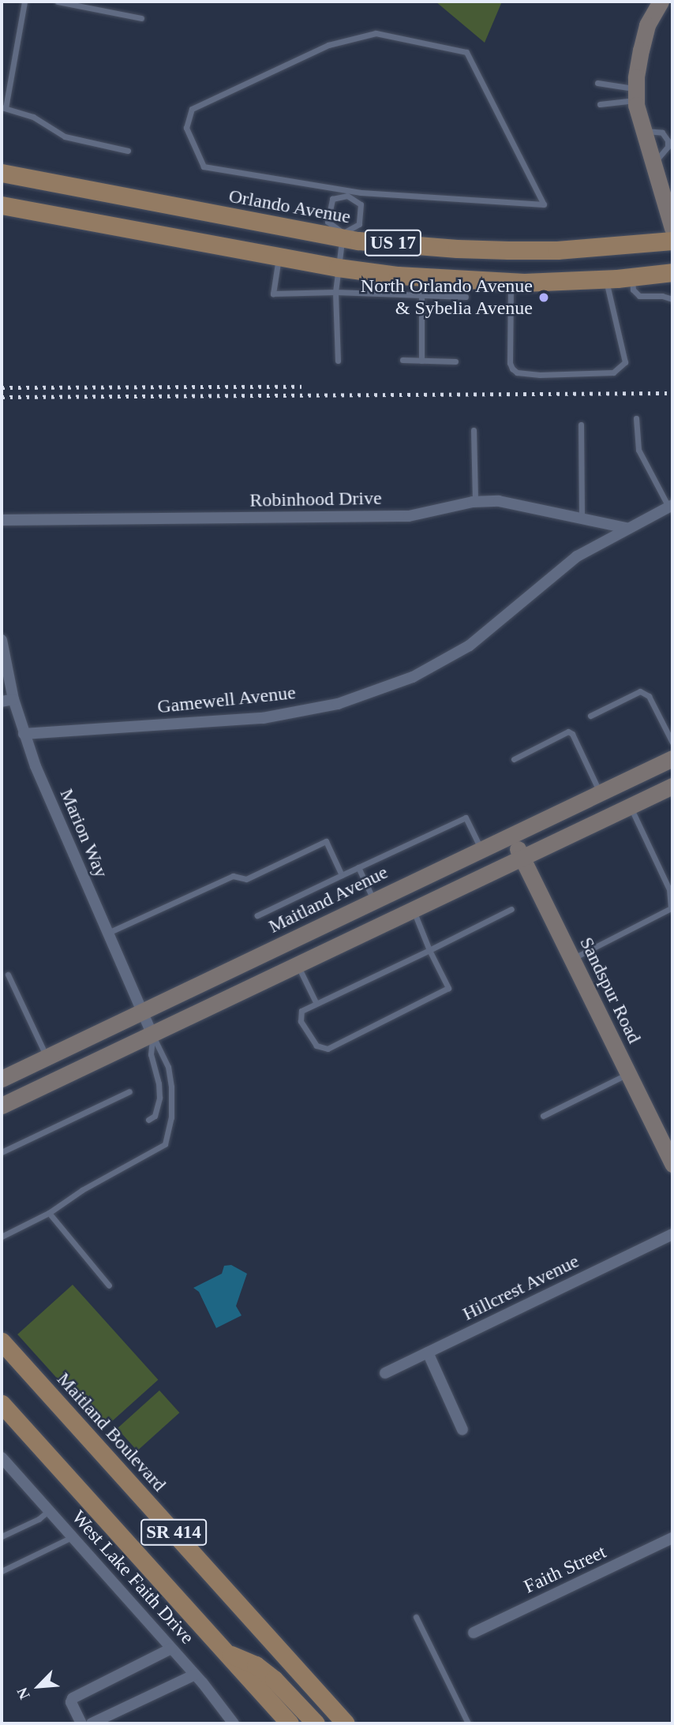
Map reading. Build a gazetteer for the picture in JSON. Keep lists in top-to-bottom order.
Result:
{
  "streets": {
    "main road": [
      "Orlando Avenue",
      "US 17",
      "Maitland Avenue",
      "Sandspur Road",
      "Maitland Boulevard",
      "SR 414"
    ],
    "street": [
      "Robinhood Drive",
      "Gamewell Avenue",
      "Marion Way",
      "Hillcrest Avenue",
      "Faith Street",
      "West Lake Faith Drive"
    ]
  },
  "crossings": [
    ["Robinhood Drive", "Gamewell Avenue"],
    ["Gamewell Avenue", "Marion Way"],
    ["Marion Way", "Maitland Avenue"],
    ["Maitland Avenue", "Sandspur Road"]
  ],
  "places": ["North Orlando Avenue & Sybelia Avenue"],
  "north": "bottom left"
}
